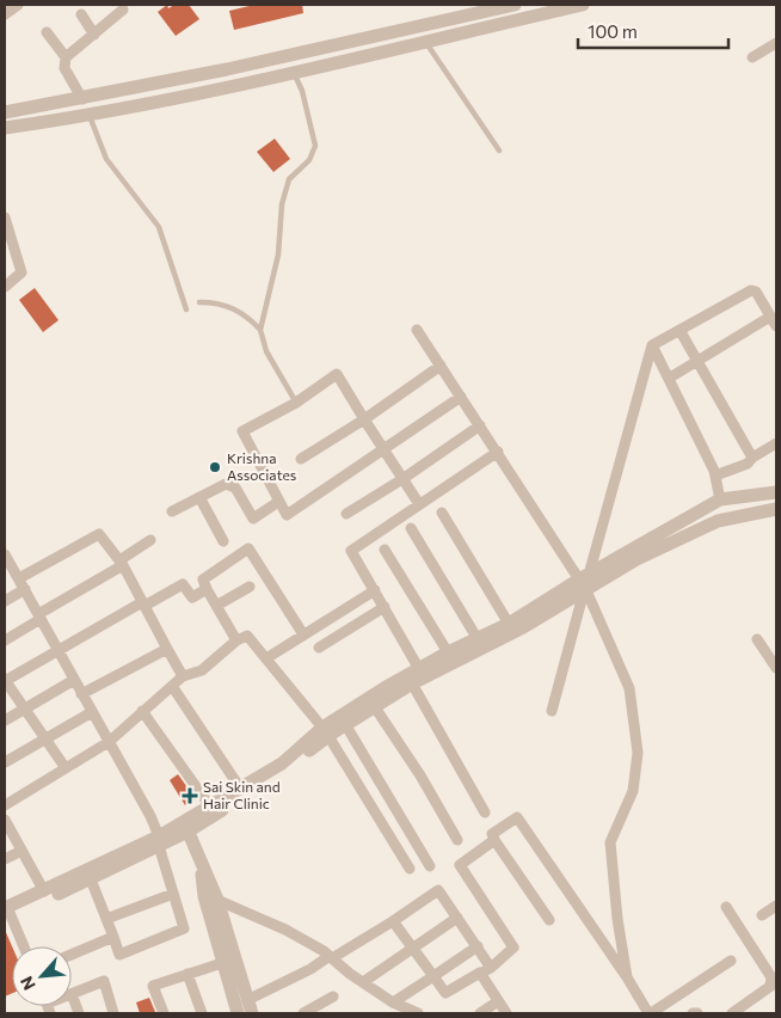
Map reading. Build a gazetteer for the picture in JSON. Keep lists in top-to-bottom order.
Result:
{
  "places": {
    "other": ["Krishna Associates"],
    "health": ["Sai Skin and Hair Clinic"]
  },
  "scale_bar": "100 m",
  "north": "bottom left"
}
